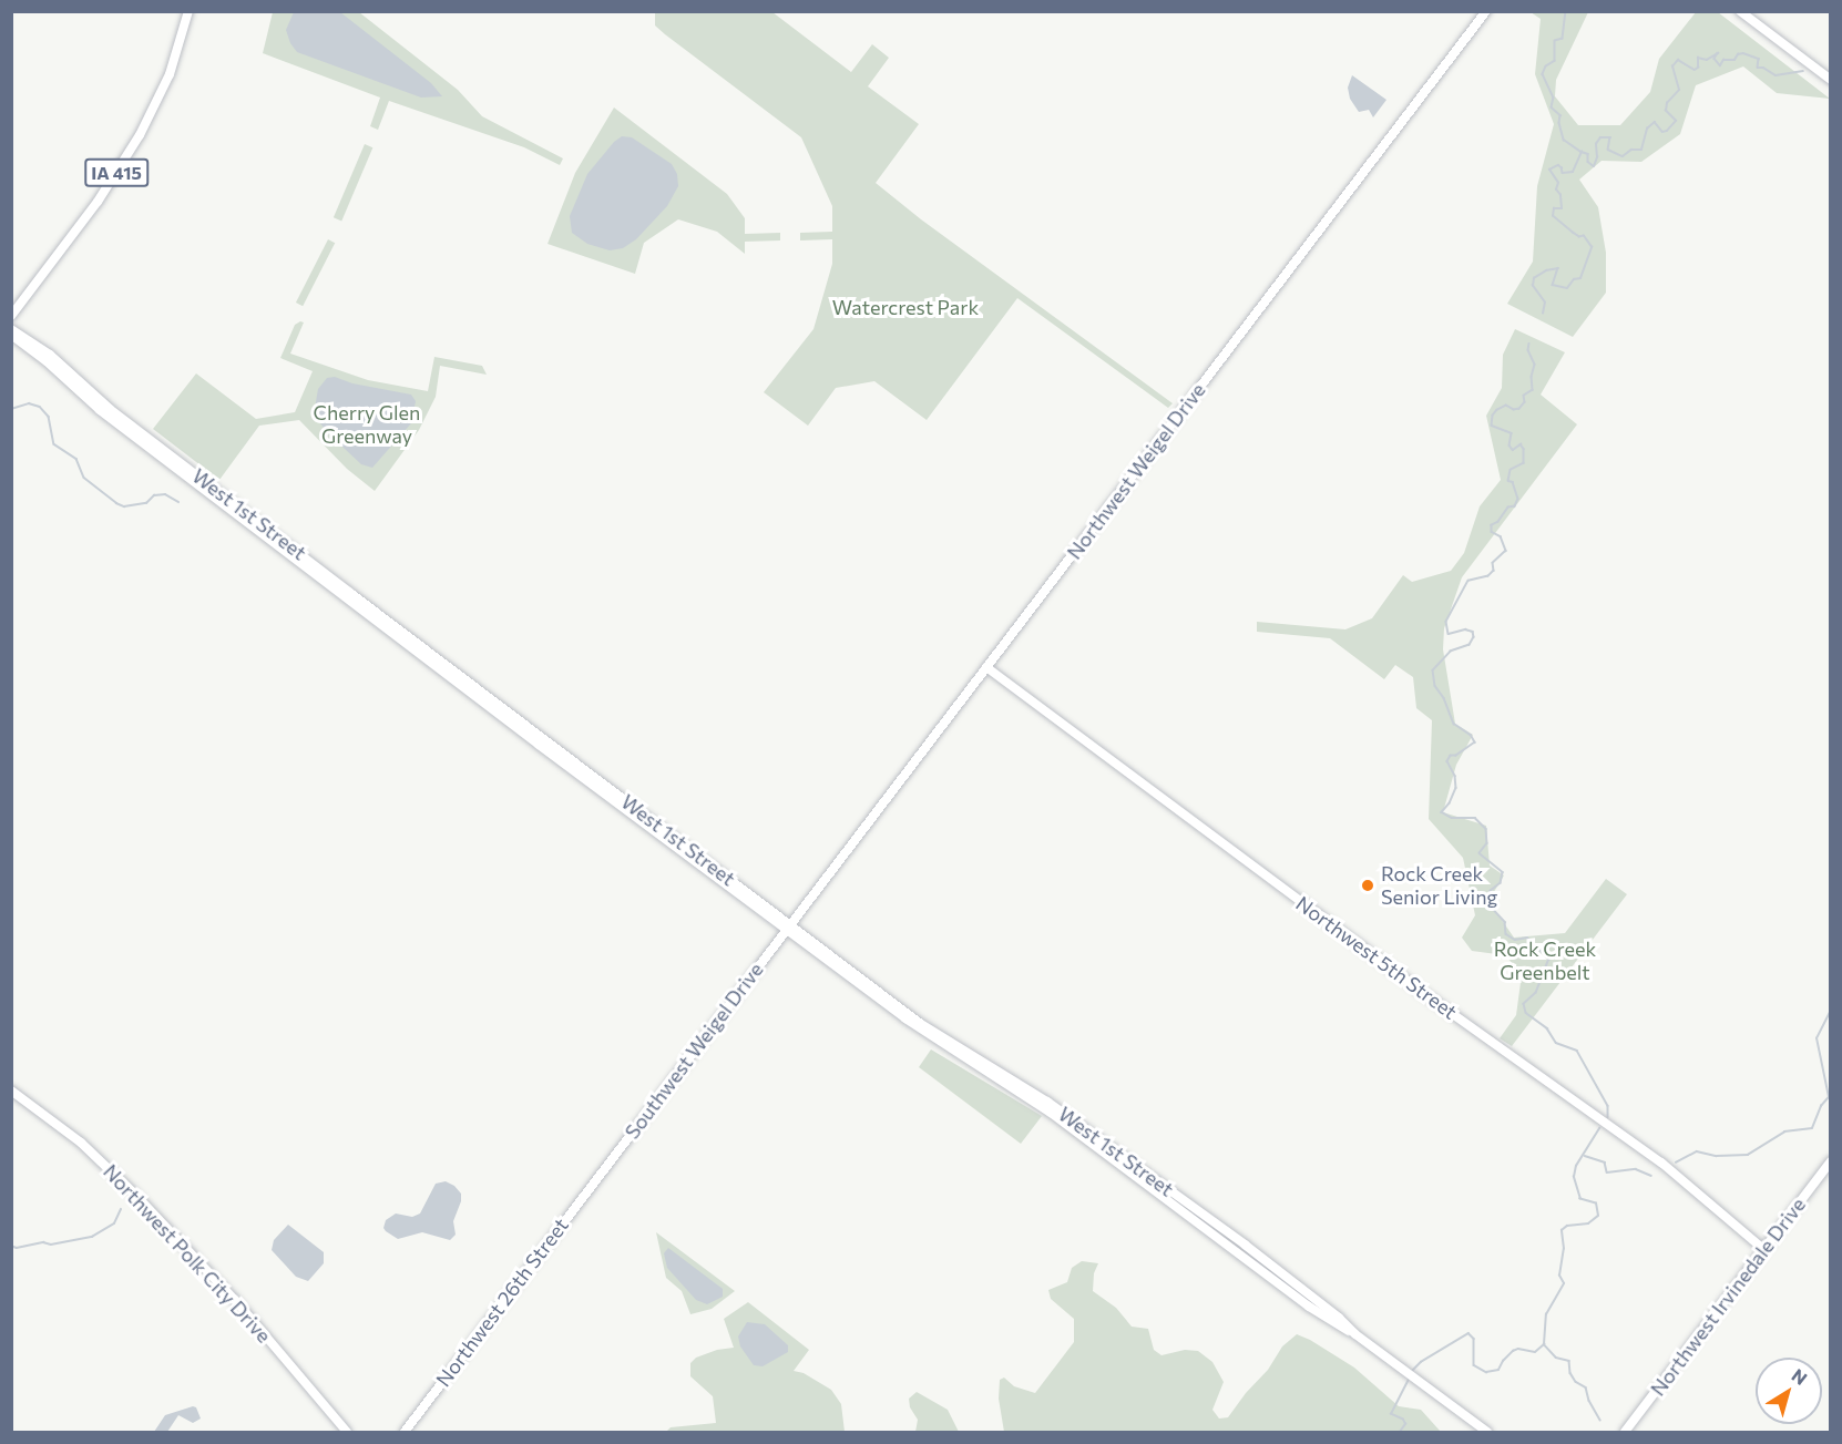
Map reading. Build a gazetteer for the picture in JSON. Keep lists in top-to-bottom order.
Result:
{
  "streets": {
    "main road": ["IA 415"],
    "street": [
      "Northwest Weigel Drive",
      "West 1st Street",
      "Northwest 5th Street",
      "Southwest Weigel Drive",
      "Northwest Polk City Drive",
      "Northwest Irvinedale Drive",
      "Northwest 26th Street"
    ]
  },
  "crossings": [
    ["Northwest Weigel Drive", "West 1st Street"],
    ["Northwest Weigel Drive", "Northwest 5th Street"],
    ["Northwest Weigel Drive", "Southwest Weigel Drive"],
    ["West 1st Street", "Southwest Weigel Drive"],
    ["Northwest 5th Street", "Northwest Irvinedale Drive"],
    ["Southwest Weigel Drive", "Northwest 26th Street"]
  ],
  "parks": ["Watercrest Park", "Cherry Glen Greenway", "Rock Creek Greenbelt"],
  "places": ["Rock Creek Senior Living"],
  "north": "top right"
}
